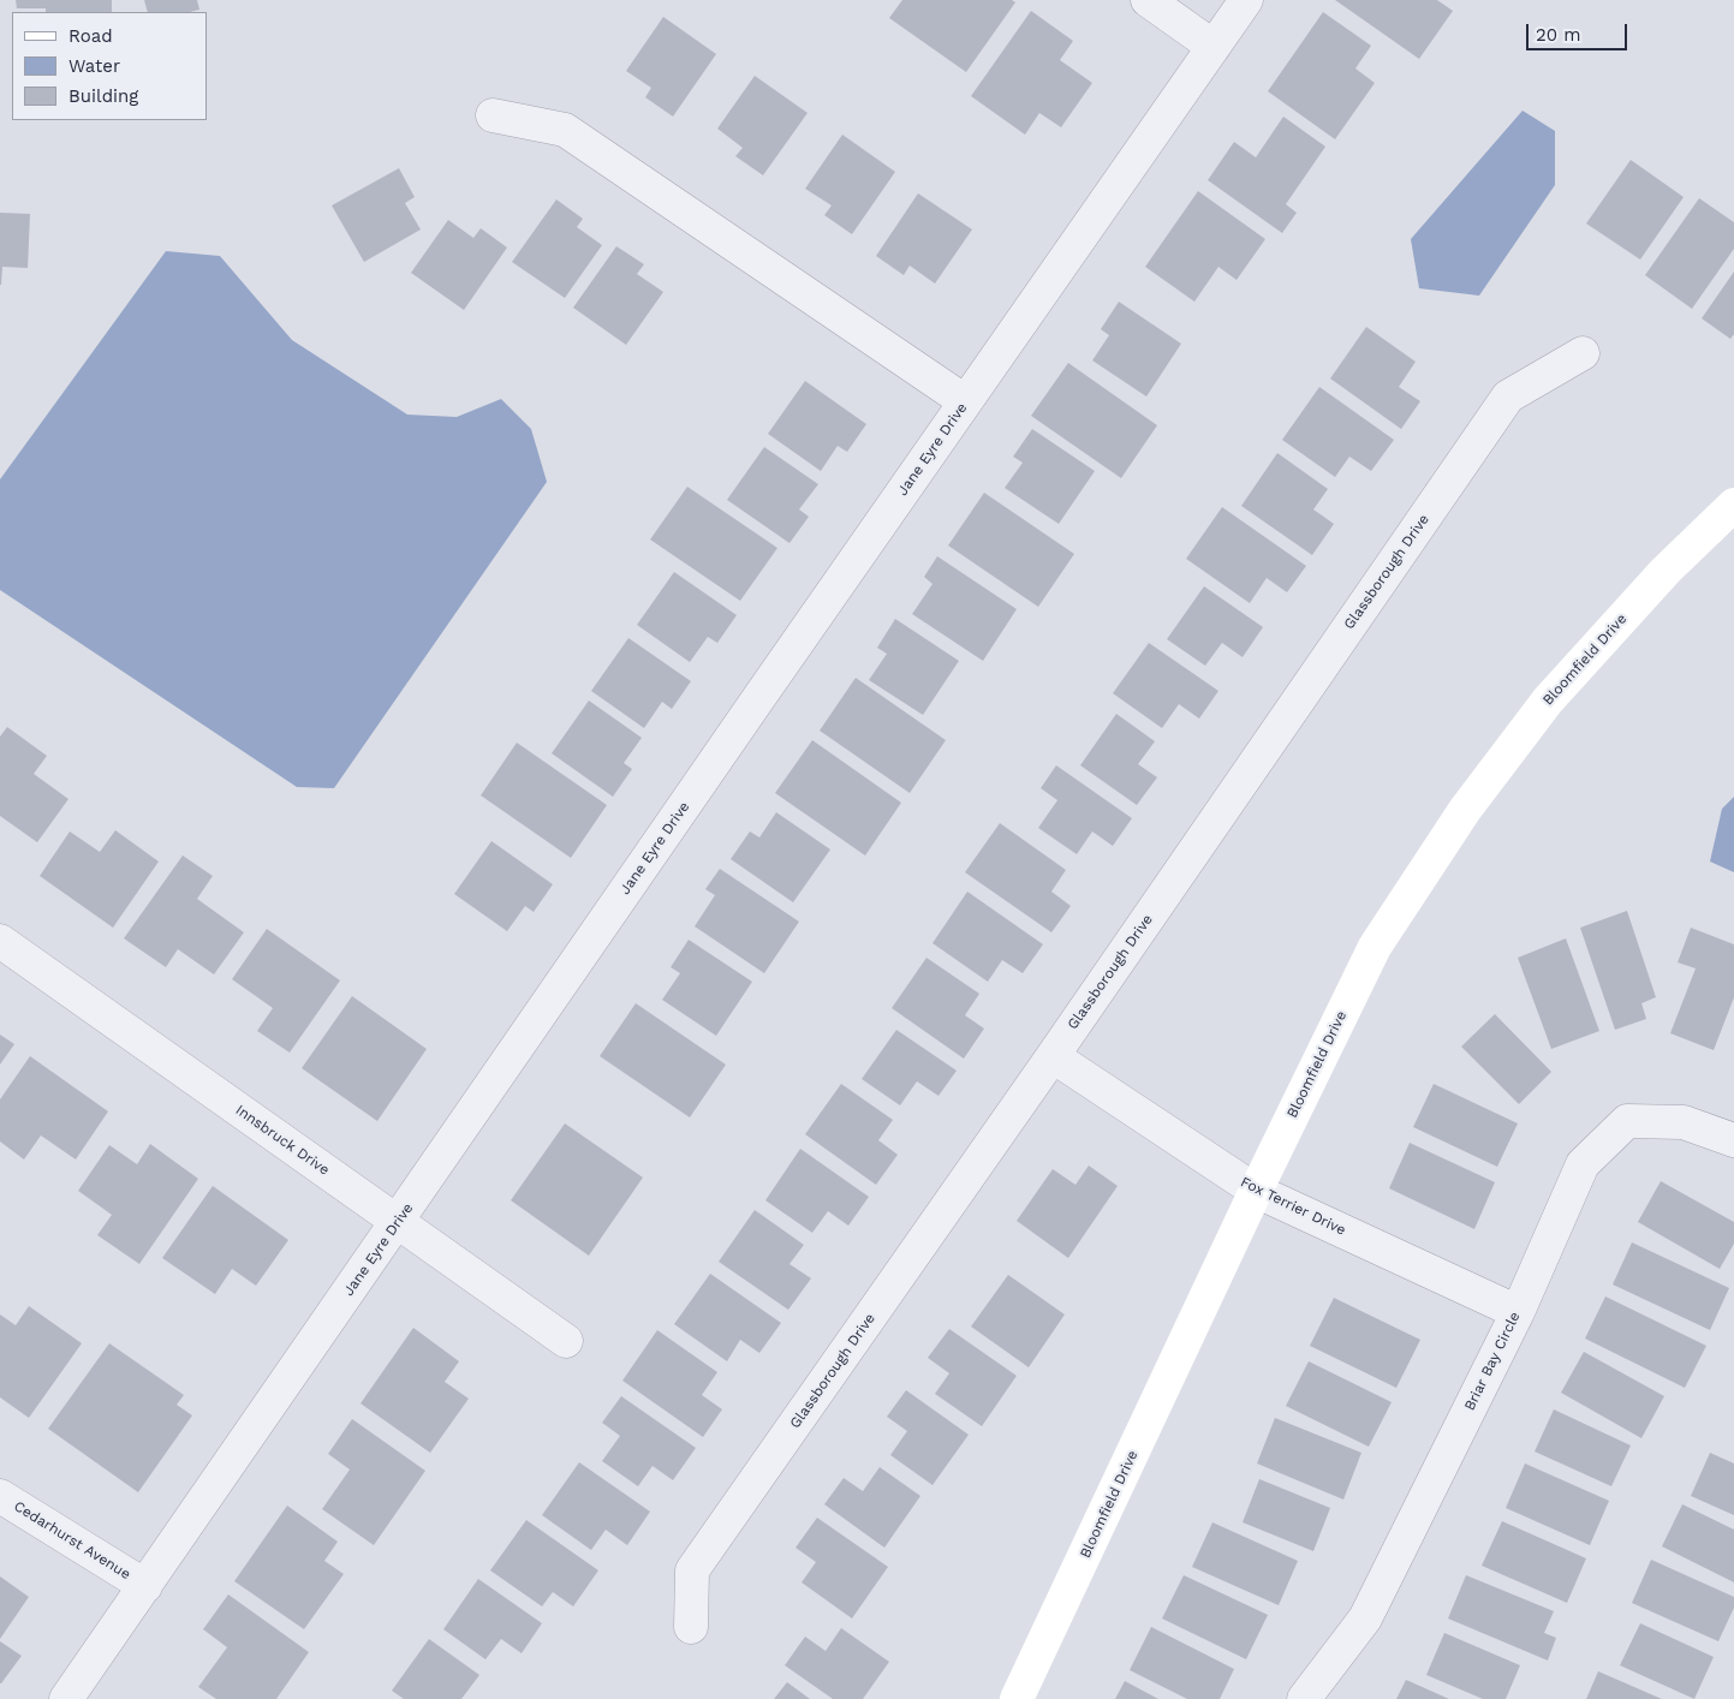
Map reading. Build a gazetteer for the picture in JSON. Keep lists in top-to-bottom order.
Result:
{
  "streets": {
    "street": [
      "Jane Eyre Drive",
      "Glassborough Drive",
      "Bloomfield Drive",
      "Innsbruck Drive",
      "Fox Terrier Drive",
      "Briar Bay Circle",
      "Cedarhurst Avenue"
    ]
  },
  "crossings": [
    ["Jane Eyre Drive", "Innsbruck Drive"],
    ["Jane Eyre Drive", "Cedarhurst Avenue"],
    ["Glassborough Drive", "Fox Terrier Drive"],
    ["Bloomfield Drive", "Fox Terrier Drive"],
    ["Fox Terrier Drive", "Briar Bay Circle"]
  ],
  "legend": ["Road", "Water", "Building"],
  "scale_bar": "20 m"
}
